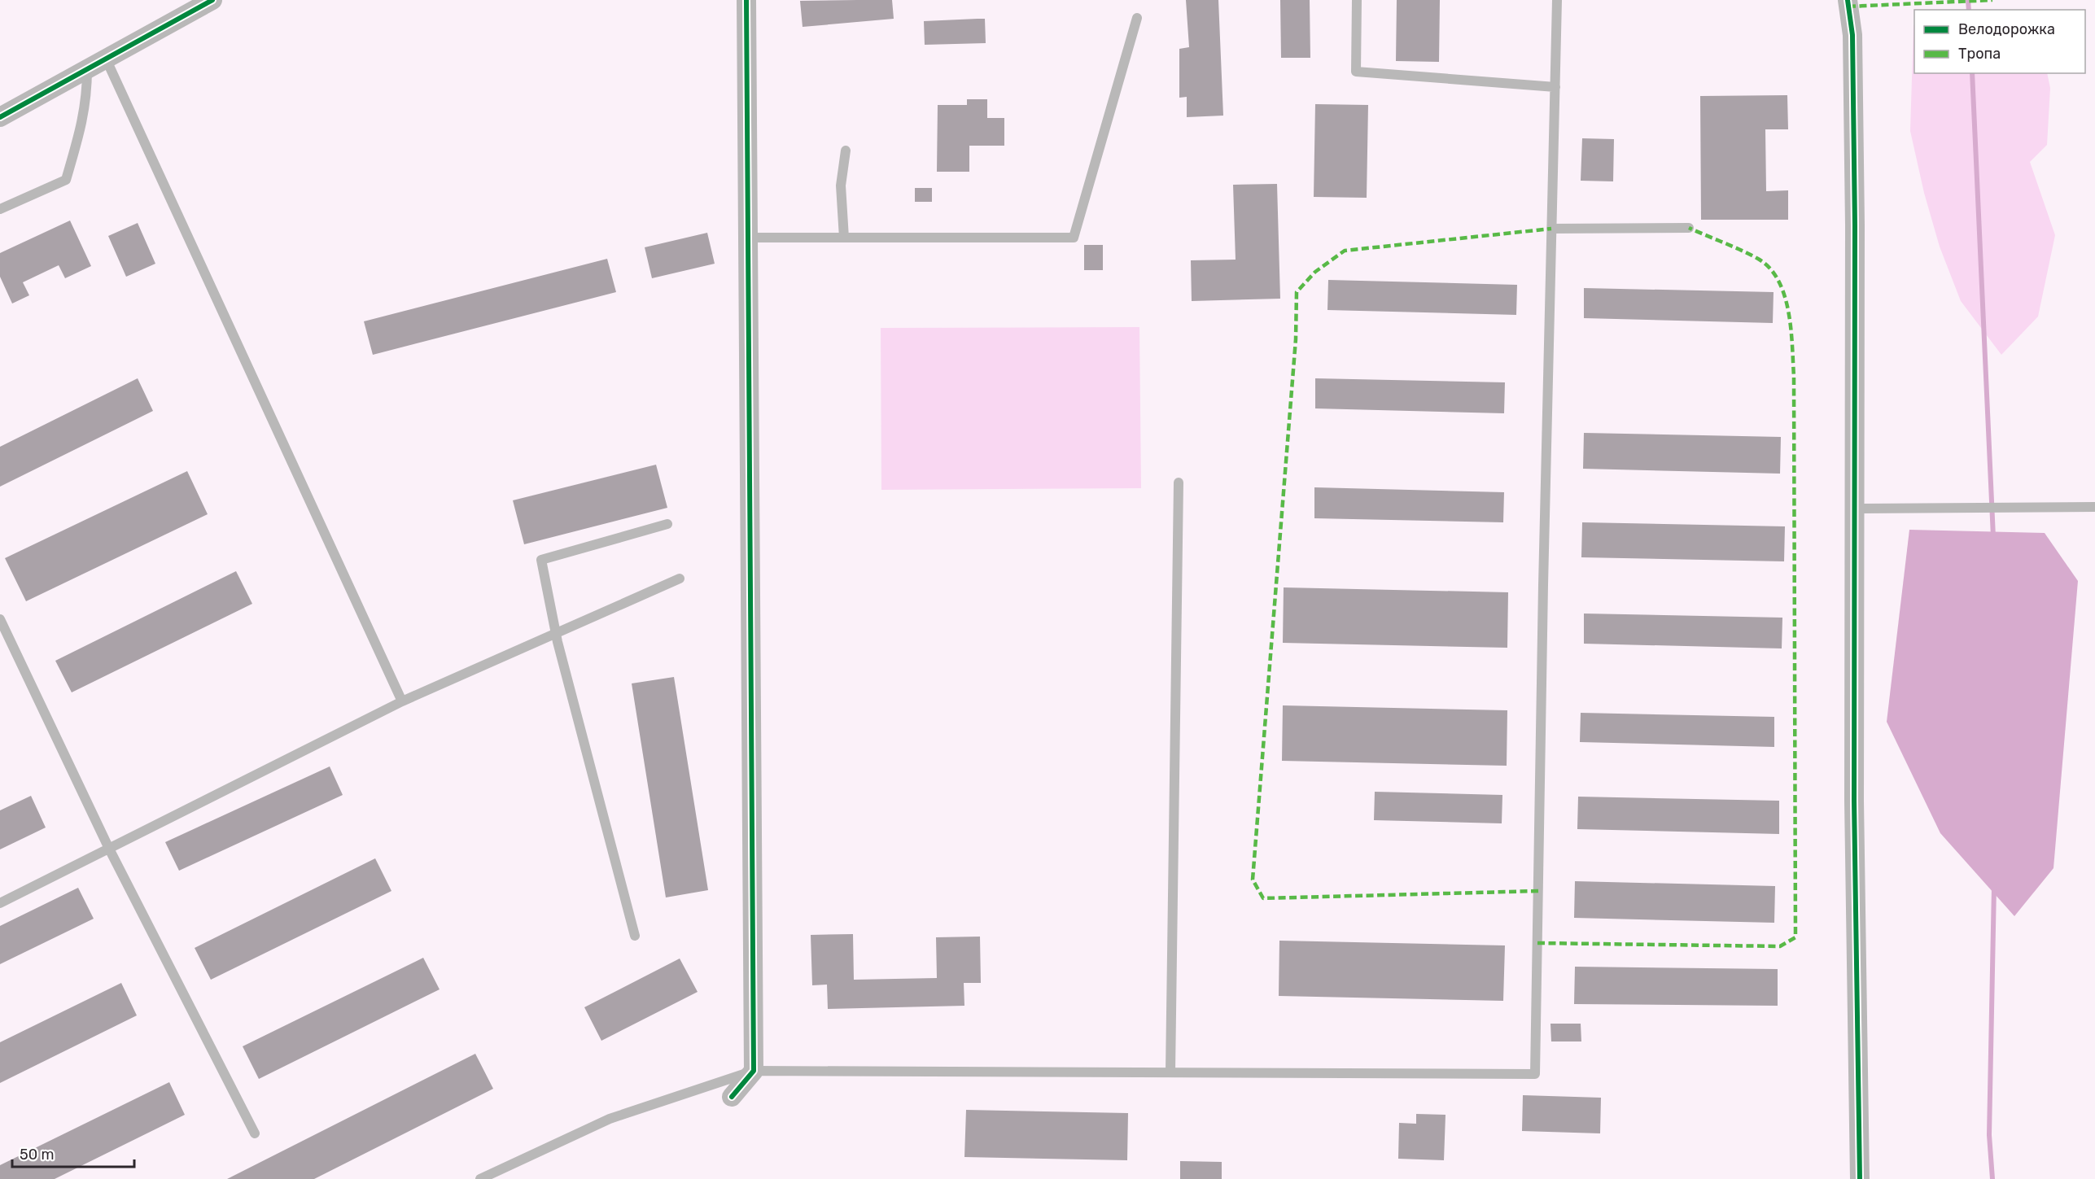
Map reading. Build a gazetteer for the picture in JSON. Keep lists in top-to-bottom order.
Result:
{
  "legend": ["Велодорожка", "Тропа"],
  "scale_bar": "50 m"
}
